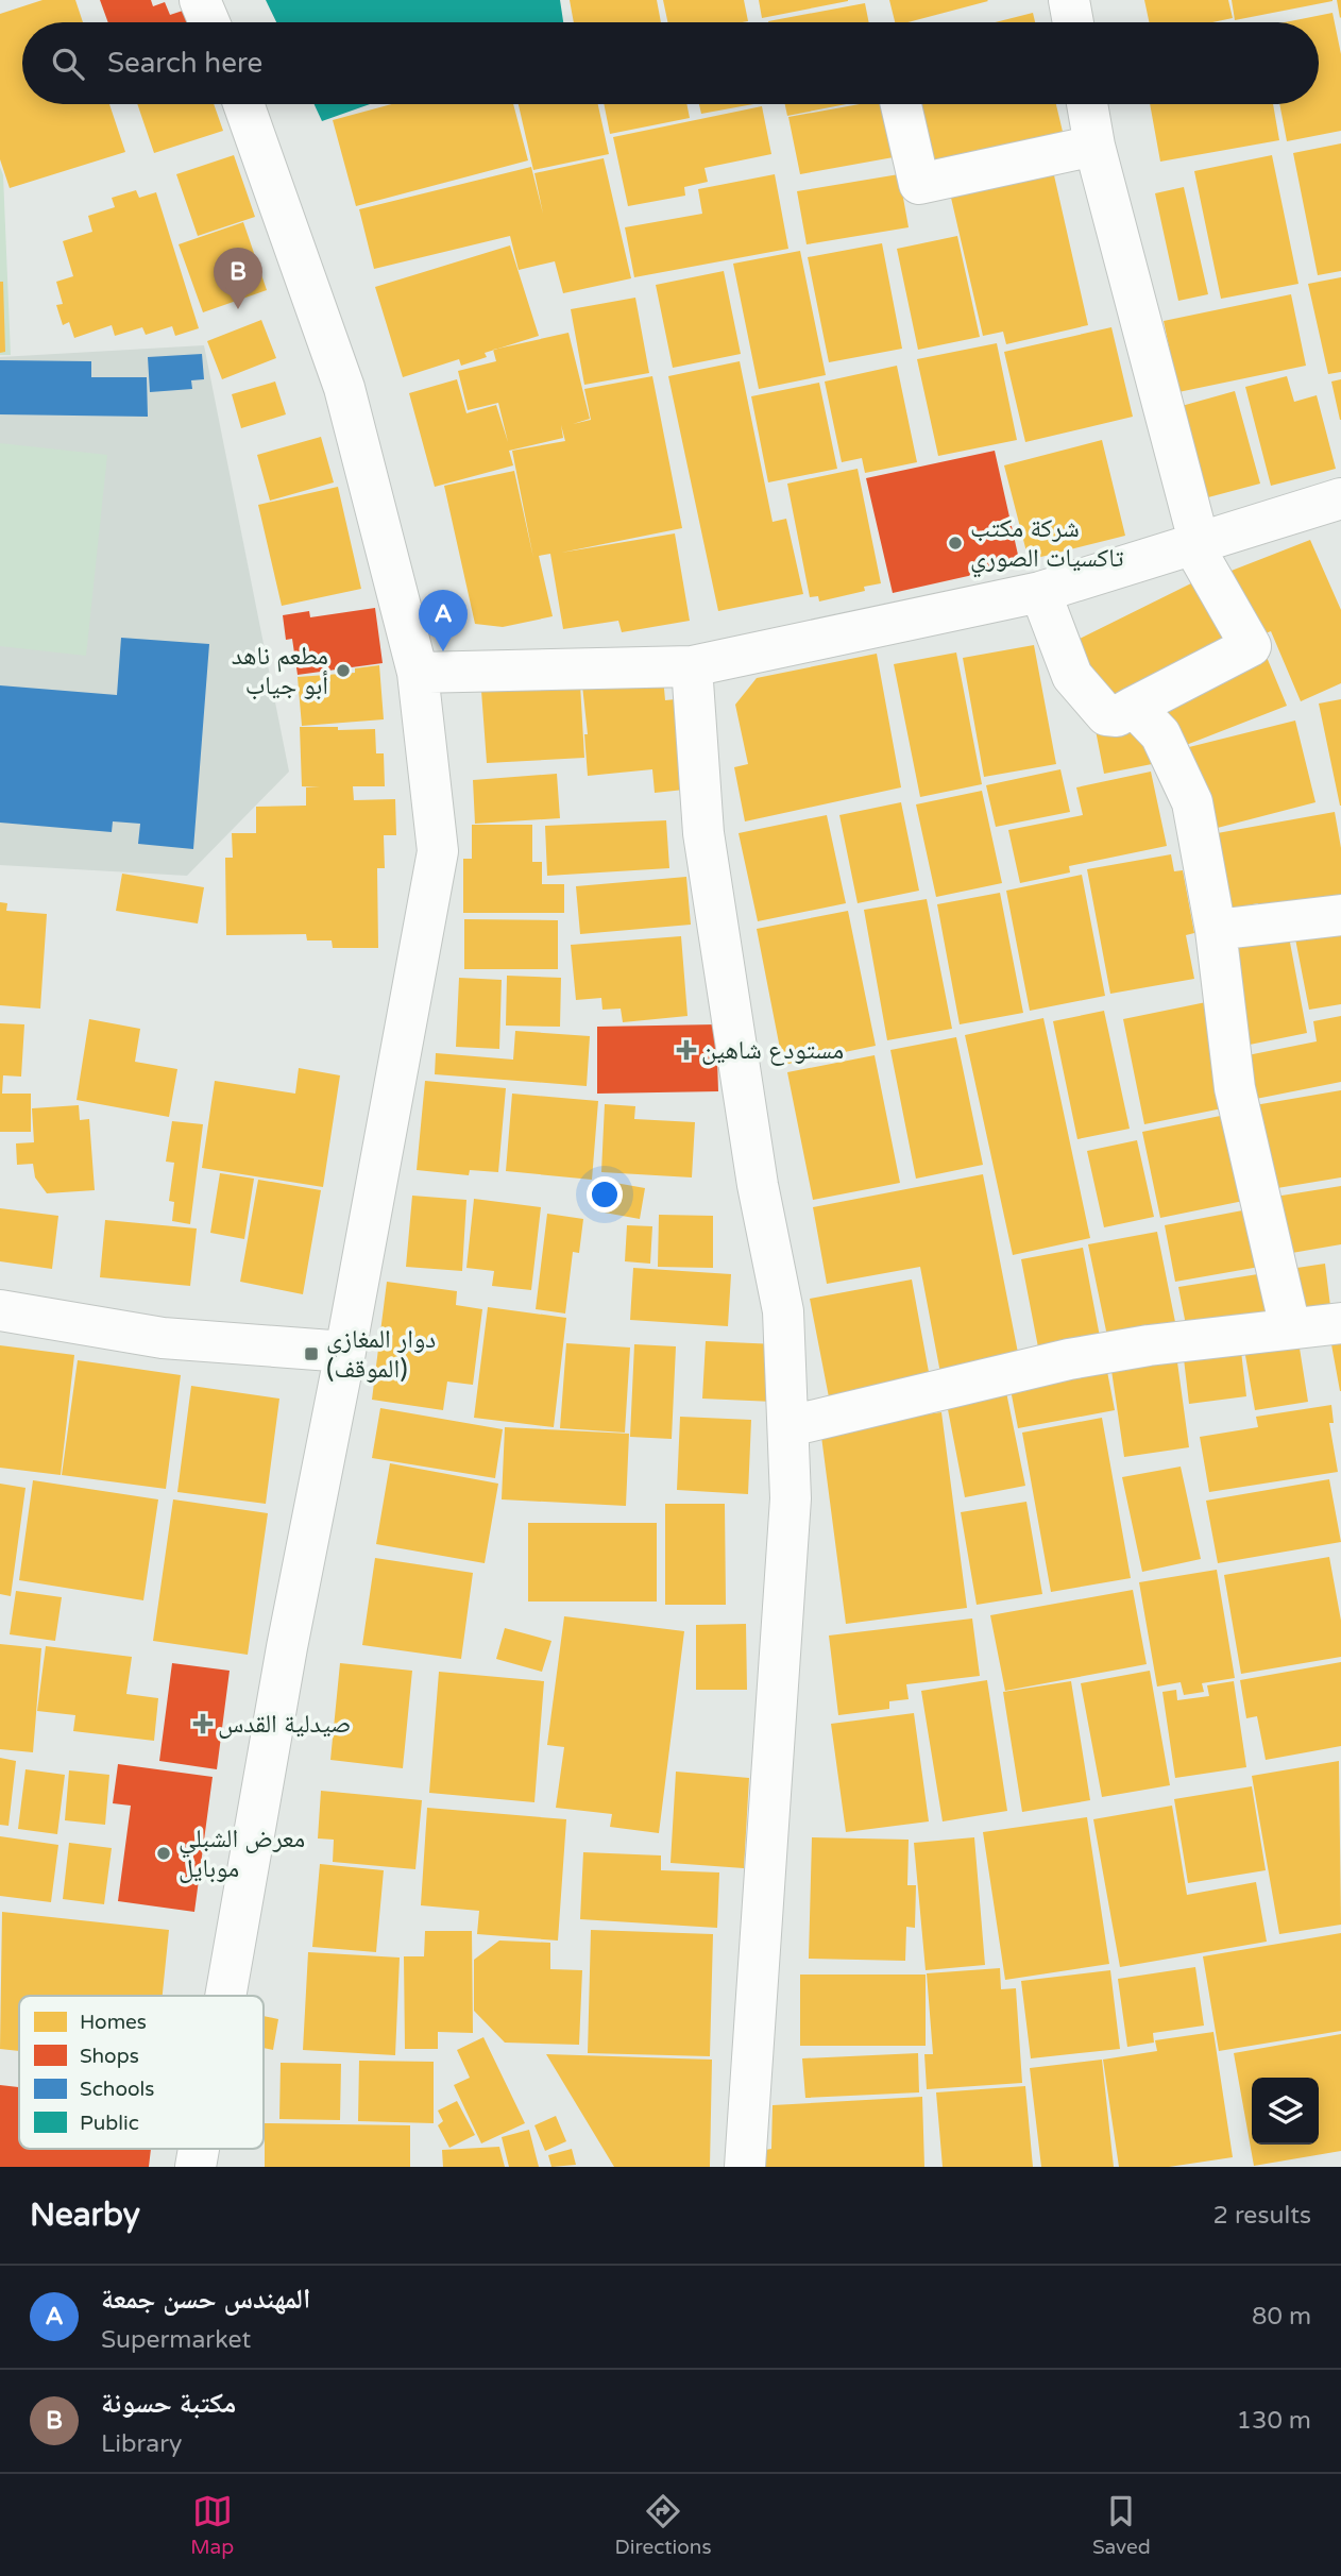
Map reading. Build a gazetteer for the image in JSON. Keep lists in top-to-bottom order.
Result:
{
  "places": {
    "other": ["شركة مكتب تاكسيات الصوري", "مطعم ناهد أبو جياب", "معرض الشبلي موبايل"],
    "health": ["مستودع شاهين", "صيدلية القدس"],
    "transit": ["دوار المغازي (الموقف)"]
  },
  "legend": [
    "Homes",
    "Shops",
    "Schools",
    "Public"
  ],
  "page": {
    "search": "Search here",
    "pins": ["B", "A"],
    "heading": ["Nearby", "2 results"],
    "list": [
      {
        "mark": "A",
        "name": "المهندس حسن جمعة",
        "note": "Supermarket",
        "value": "80 m"
      },
      {
        "mark": "B",
        "name": "مكتبة حسونة",
        "note": "Library",
        "value": "130 m"
      }
    ],
    "nav": ["Map", "Directions", "Saved"]
  }
}
